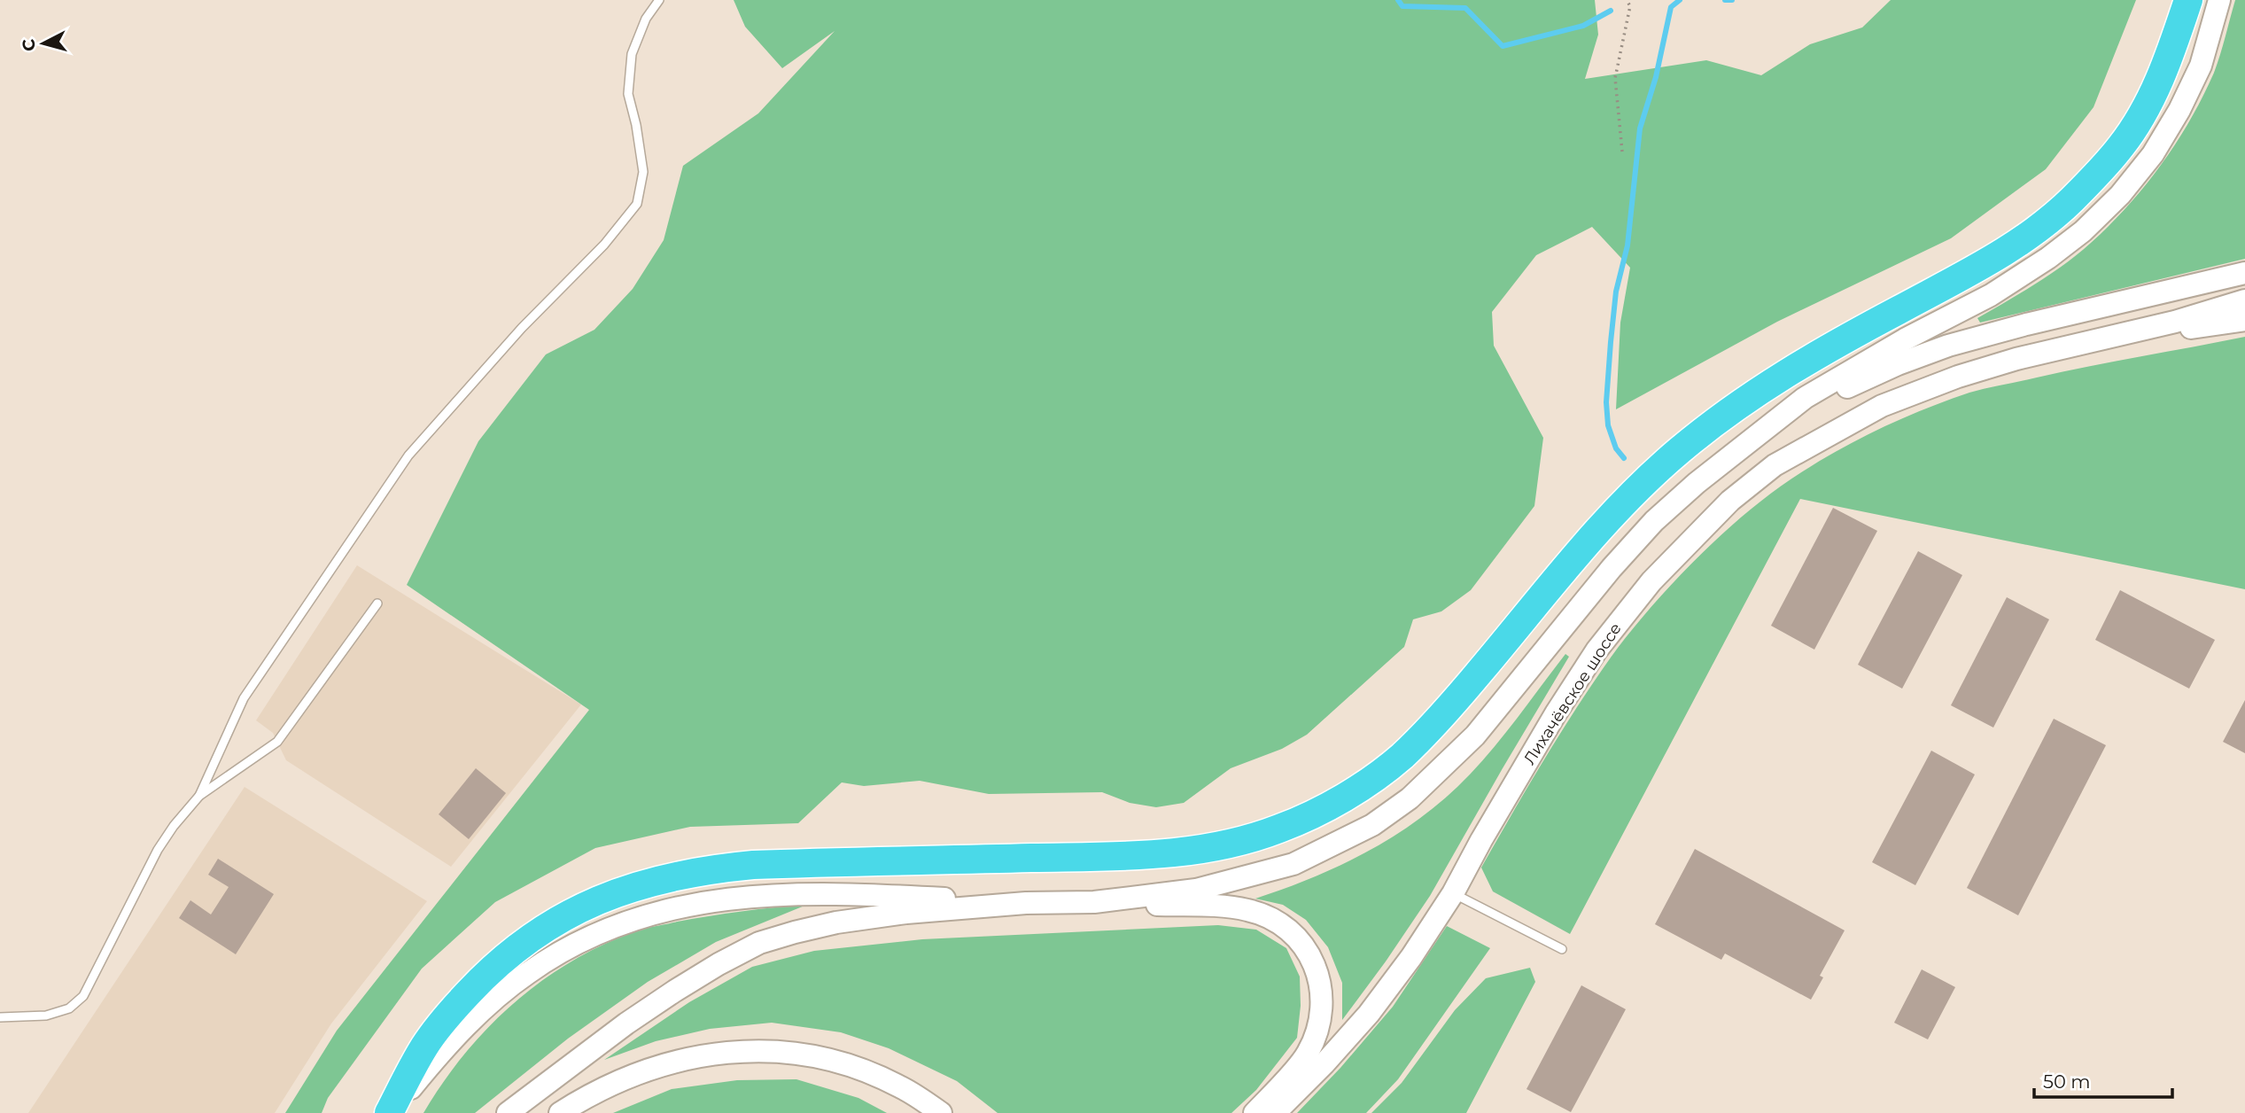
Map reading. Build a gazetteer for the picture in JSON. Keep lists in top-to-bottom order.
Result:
{
  "streets": {
    "main road": ["Лихачёвское шоссе"]
  },
  "scale_bar": "50 m",
  "north": "left"
}
